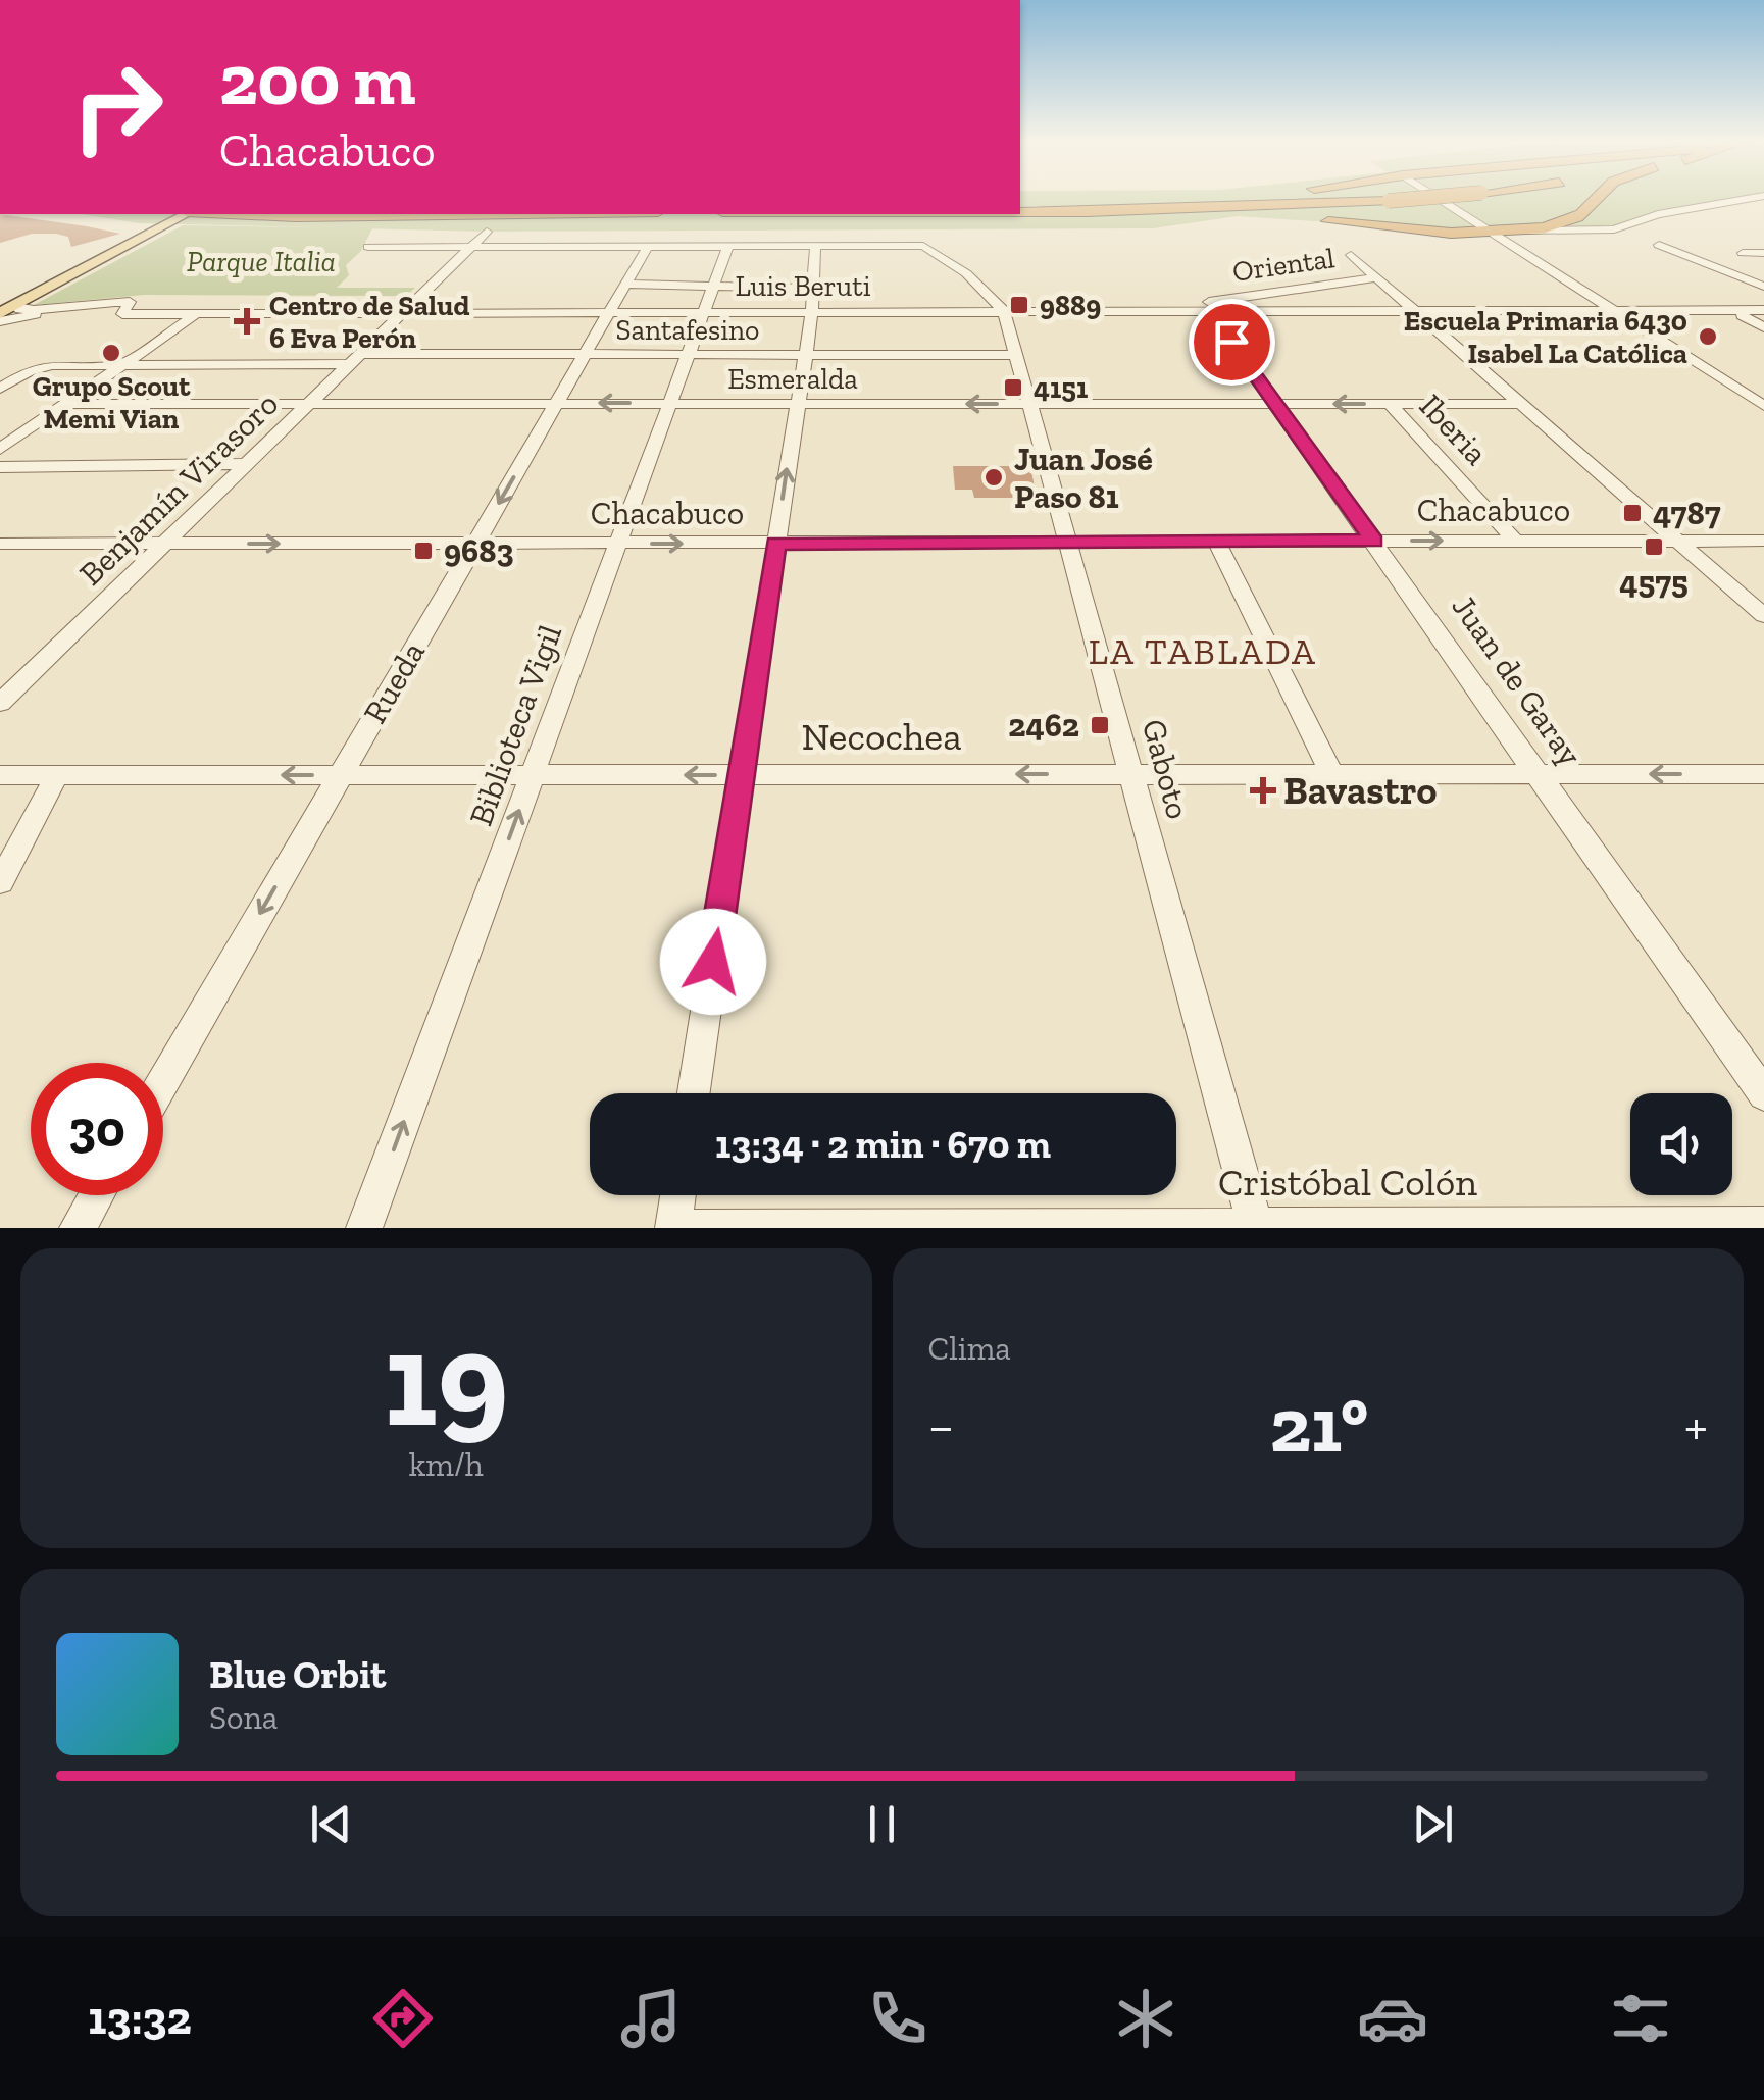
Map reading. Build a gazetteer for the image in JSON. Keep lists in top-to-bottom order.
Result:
{
  "streets": {
    "street": [
      "Oriental",
      "Luis Beruti",
      "Santafesino",
      "Esmeralda",
      "Iberia",
      "Benjamín Virasoro",
      "Chacabuco",
      "Juan de Garay",
      "Rueda",
      "Biblioteca Vigil",
      "Necochea",
      "Gaboto",
      "Cristóbal Colón"
    ]
  },
  "crossings": [
    ["Oriental", "Luis Beruti"],
    ["Oriental", "Juan de Garay"],
    ["Luis Beruti", "Benjamín Virasoro"],
    ["Luis Beruti", "Juan de Garay"],
    ["Luis Beruti", "Rueda"],
    ["Luis Beruti", "Biblioteca Vigil"],
    ["Luis Beruti", "Gaboto"],
    ["Santafesino", "Benjamín Virasoro"],
    ["Santafesino", "Rueda"],
    ["Santafesino", "Biblioteca Vigil"],
    ["Santafesino", "Gaboto"],
    ["Esmeralda", "Iberia"],
    ["Esmeralda", "Benjamín Virasoro"],
    ["Esmeralda", "Juan de Garay"],
    ["Esmeralda", "Rueda"],
    ["Esmeralda", "Biblioteca Vigil"],
    ["Esmeralda", "Gaboto"],
    ["Iberia", "Chacabuco"],
    ["Benjamín Virasoro", "Chacabuco"],
    ["Chacabuco", "Juan de Garay"],
    ["Chacabuco", "Rueda"],
    ["Chacabuco", "Biblioteca Vigil"],
    ["Chacabuco", "Gaboto"],
    ["Juan de Garay", "Necochea"],
    ["Rueda", "Necochea"],
    ["Biblioteca Vigil", "Necochea"],
    ["Necochea", "Gaboto"],
    ["Gaboto", "Cristóbal Colón"]
  ],
  "one_way": ["Rueda", "Biblioteca Vigil", "Necochea"],
  "districts": ["LA TABLADA"],
  "parks": ["Parque Italia"],
  "places": {
    "transit": [
      "9889",
      "4151",
      "4787",
      "4575",
      "9683",
      "2462"
    ],
    "health": ["Centro de Salud 6 Eva Perón", "Bavastro"],
    "other": ["Escuela Primaria 6430 Isabel La Católica", "Grupo Scout Memi Vian", "Juan José Paso 81"]
  },
  "page": {
    "turn": ["200 m", "Chacabuco"],
    "limit": "30",
    "trip": "13:34 · 2 min · 670 m",
    "tile": [
      ["19", "km/h"],
      "Clima"
    ],
    "heat": ["−", "21°", "+"],
    "song": ["Blue Orbit", "Sona"],
    "tabs": "13:32"
  }
}
